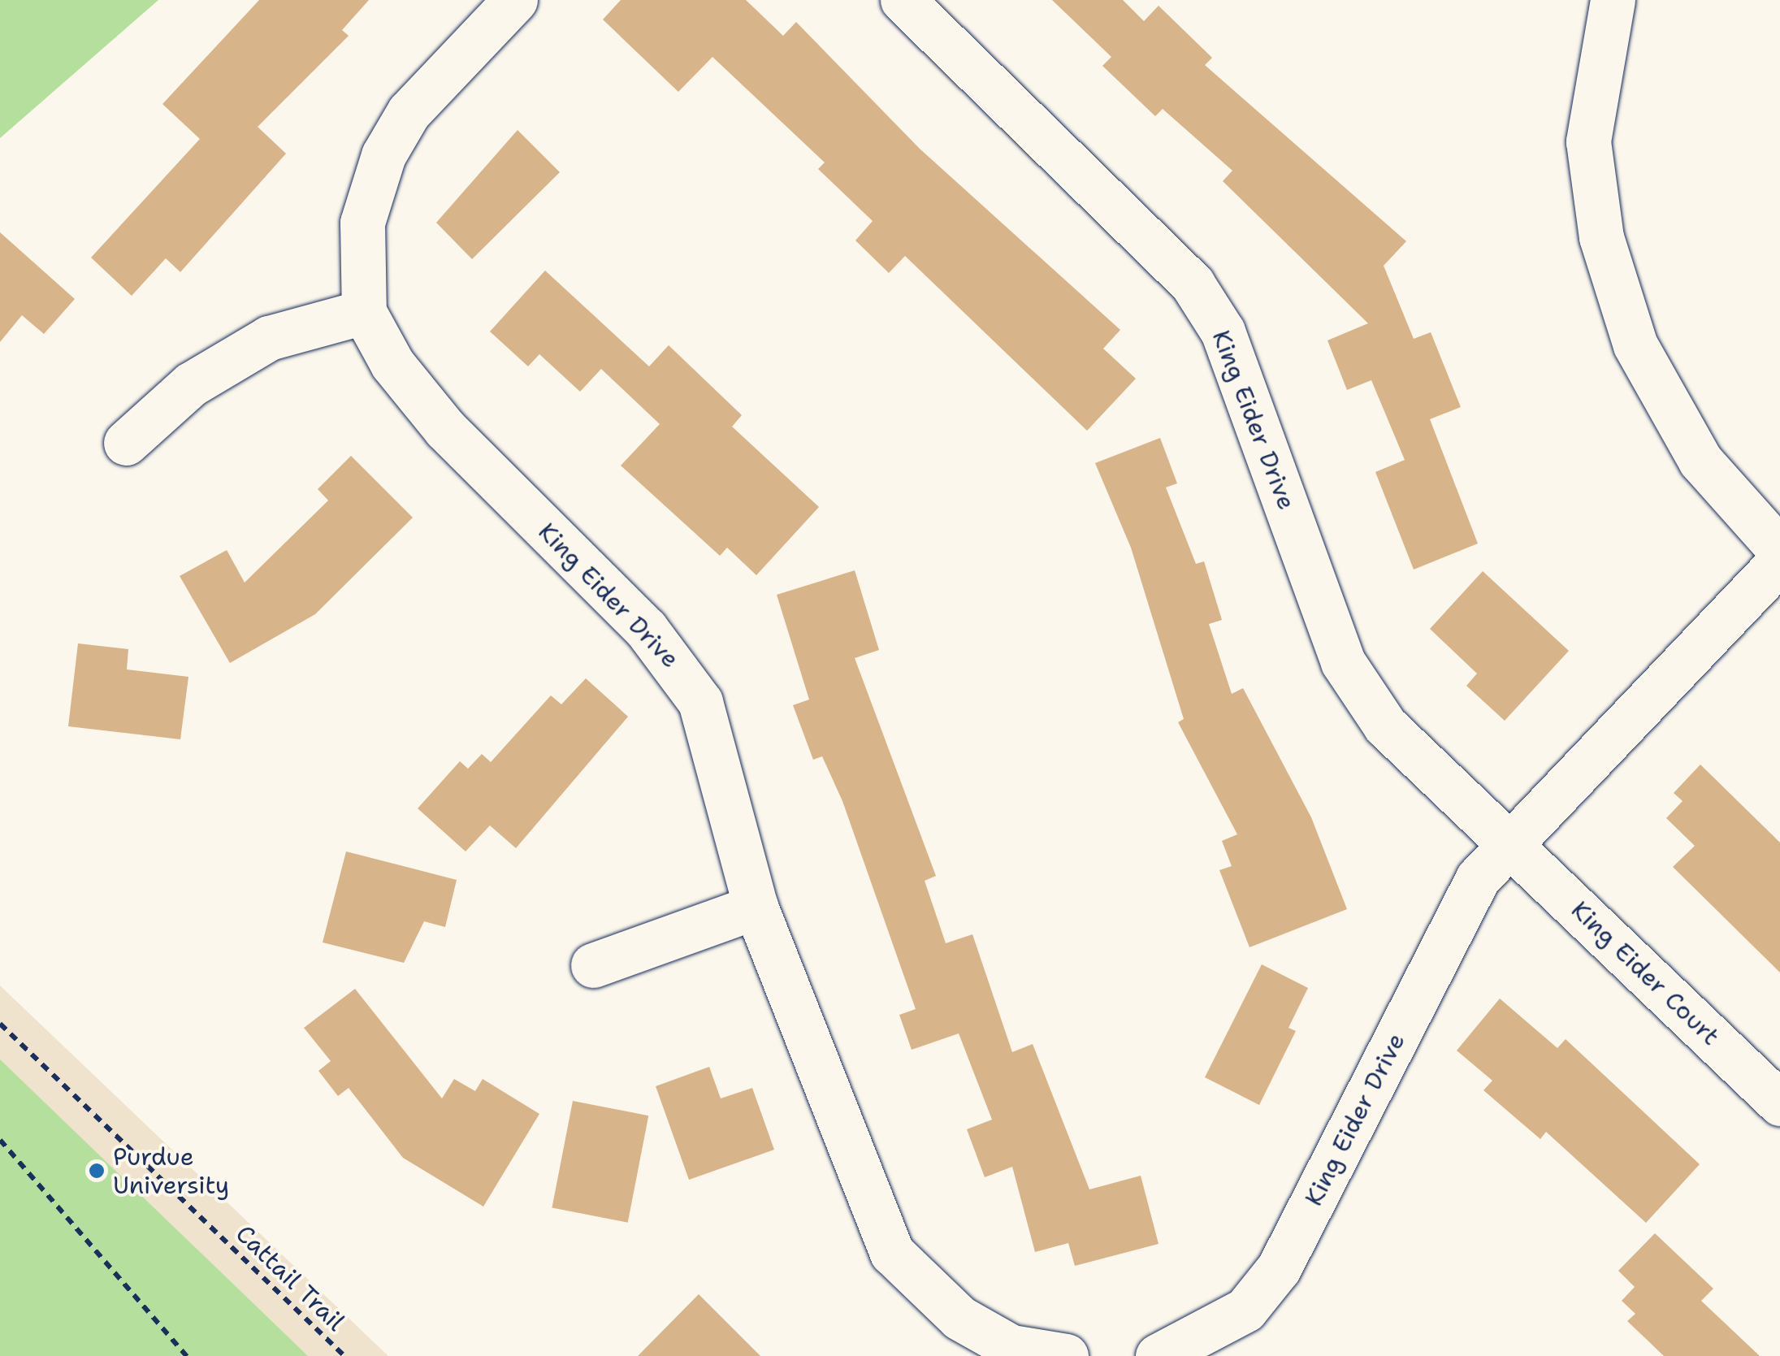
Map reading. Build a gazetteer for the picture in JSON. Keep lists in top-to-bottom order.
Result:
{
  "streets": {
    "street": ["King Eider Drive", "King Eider Court"],
    "path": ["Cattail Trail"]
  },
  "crossings": [
    ["King Eider Drive", "King Eider Court"]
  ],
  "places": ["Purdue University"]
}
